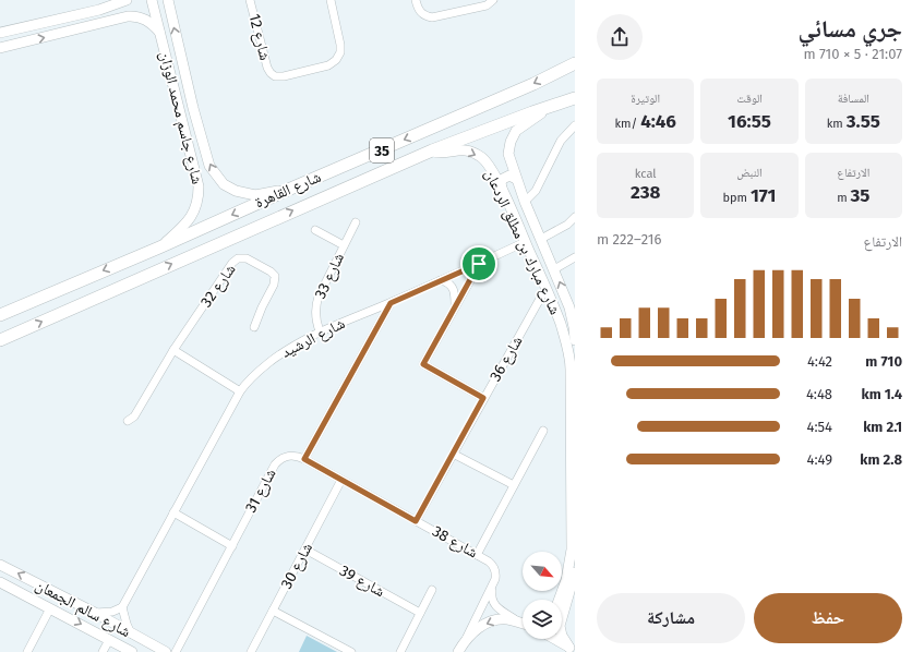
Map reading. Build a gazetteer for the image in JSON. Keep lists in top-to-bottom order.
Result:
{
  "streets": {
    "main road": ["35", "شارع القاهرة"],
    "street": [
      "شارع 12",
      "شارع جاسم محمد الوزان",
      "شارع مبارك بن مطلق الردعان",
      "شارع 33",
      "شارع 32",
      "شارع الرشيد",
      "شارع 36",
      "شارع 31",
      "شارع 38",
      "شارع 30",
      "شارع 39",
      "شارع سالم الجمعان"
    ]
  },
  "crossings": [
    ["شارع جاسم محمد الوزان", "شارع القاهرة"],
    ["شارع القاهرة", "شارع مبارك بن مطلق الردعان"],
    ["شارع مبارك بن مطلق الردعان", "شارع الرشيد"],
    ["شارع مبارك بن مطلق الردعان", "شارع 36"],
    ["شارع 33", "شارع الرشيد"],
    ["شارع 36", "شارع 38"],
    ["شارع 31", "شارع 38"],
    ["شارع 38", "شارع 30"],
    ["شارع 30", "شارع 39"]
  ],
  "north": "bottom right",
  "page": {
    "heading": ["جري مسائي", "21:07 · 5 × 710 m"],
    "stats": [
      ["المسافة", "3.55 km"],
      ["الوقت", "16:55"],
      ["الوتيرة", "4:46 /km"],
      ["الارتفاع", "35 m"],
      ["النبض", "171 bpm"],
      ["kcal", "238"]
    ],
    "chart": ["الارتفاع", "216–222 m"],
    "list": [
      {
        "name": "710 m",
        "note": "4:42"
      },
      {
        "name": "1.4 km",
        "note": "4:48"
      },
      {
        "name": "2.1 km",
        "note": "4:54"
      },
      {
        "name": "2.8 km",
        "note": "4:49"
      }
    ],
    "buttons": ["حفظ", "مشاركة"]
  }
}
